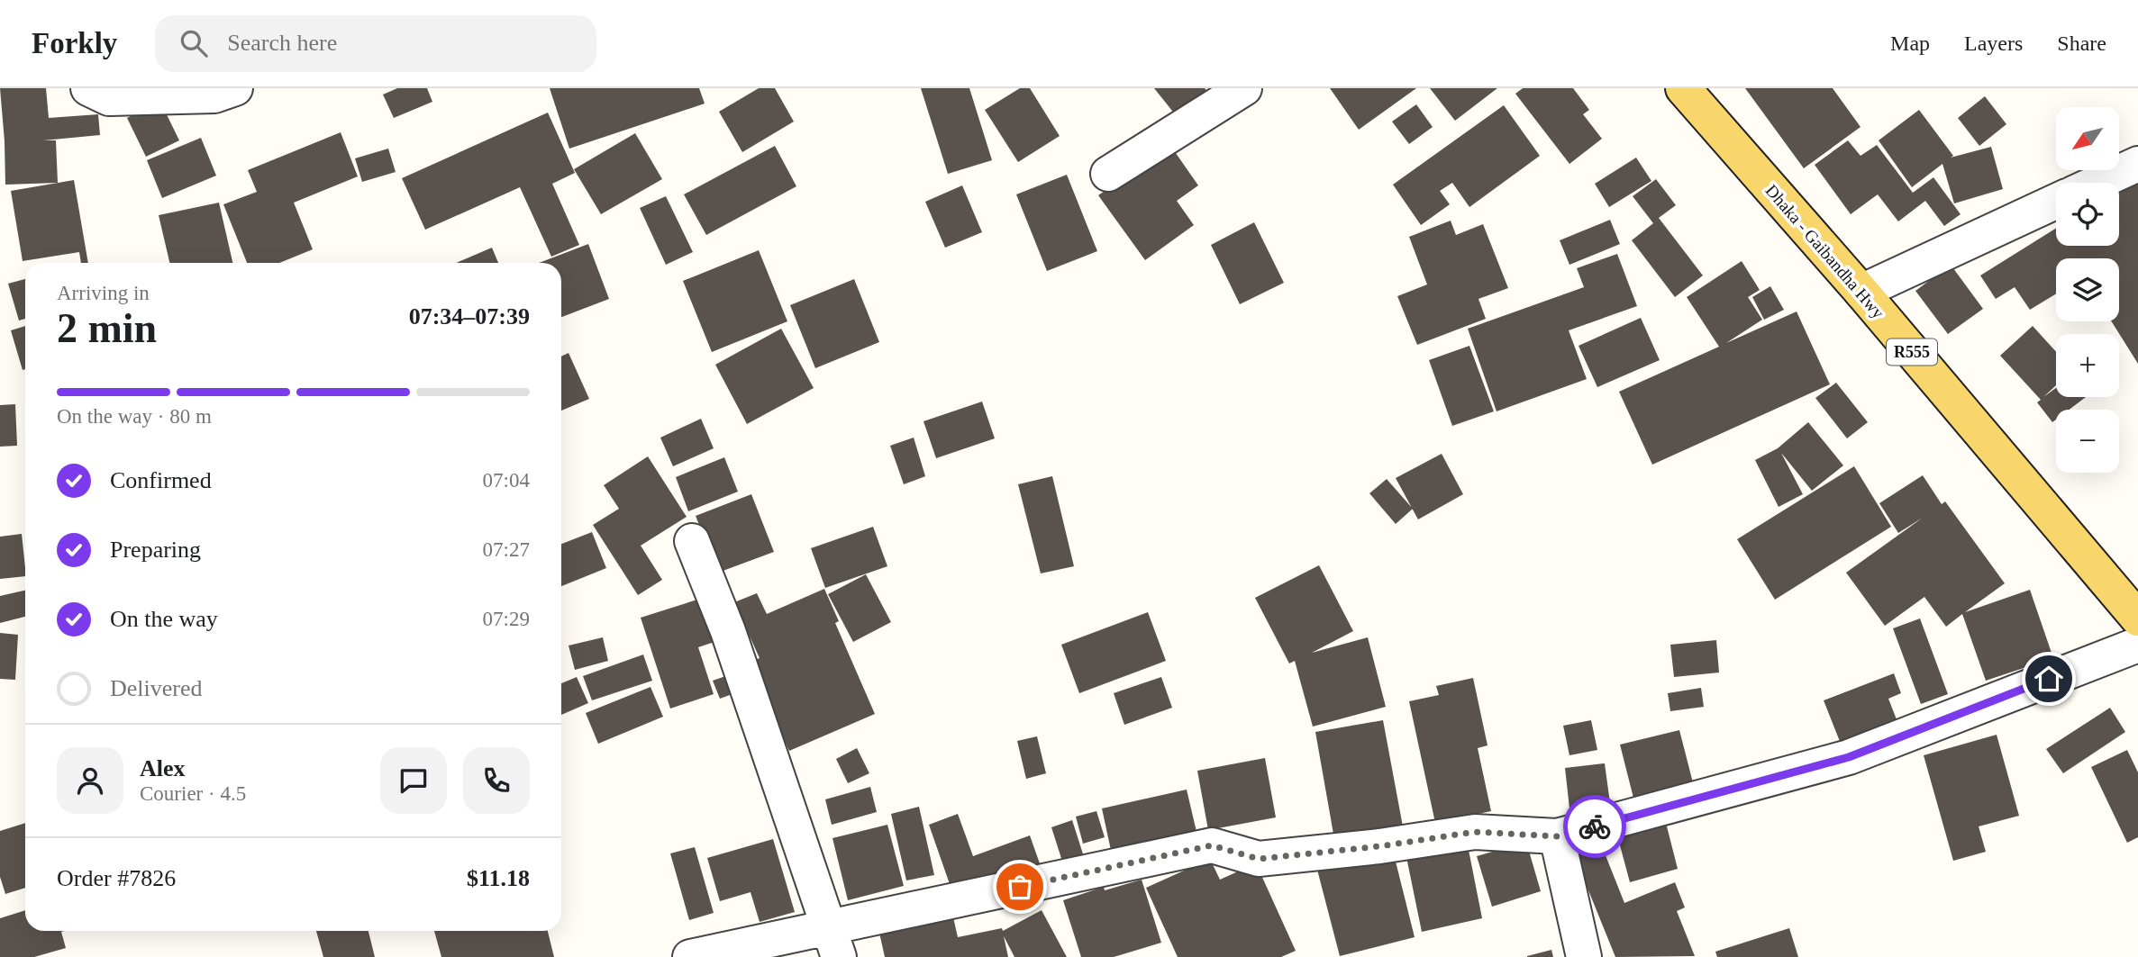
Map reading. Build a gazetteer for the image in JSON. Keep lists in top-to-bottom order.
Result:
{
  "streets": {
    "main road": ["Dhaka - Gaibandha Hwy", "R555"]
  },
  "north": "bottom left",
  "page": {
    "header": "Forkly",
    "search": "Search here",
    "nav": ["Map", "Layers", "Share"],
    "map_buttons": ["+", "−"],
    "heading": ["2 min", "Arriving in", "07:34–07:39"],
    "panel": [
      "Alex",
      "Courier · 4.5",
      "Order #7826",
      "$11.18"
    ],
    "bar": "On the way · 80 m",
    "list": [
      ["Confirmed", "07:04"],
      ["Preparing", "07:27"],
      ["On the way", "07:29"],
      "Delivered"
    ]
  }
}
